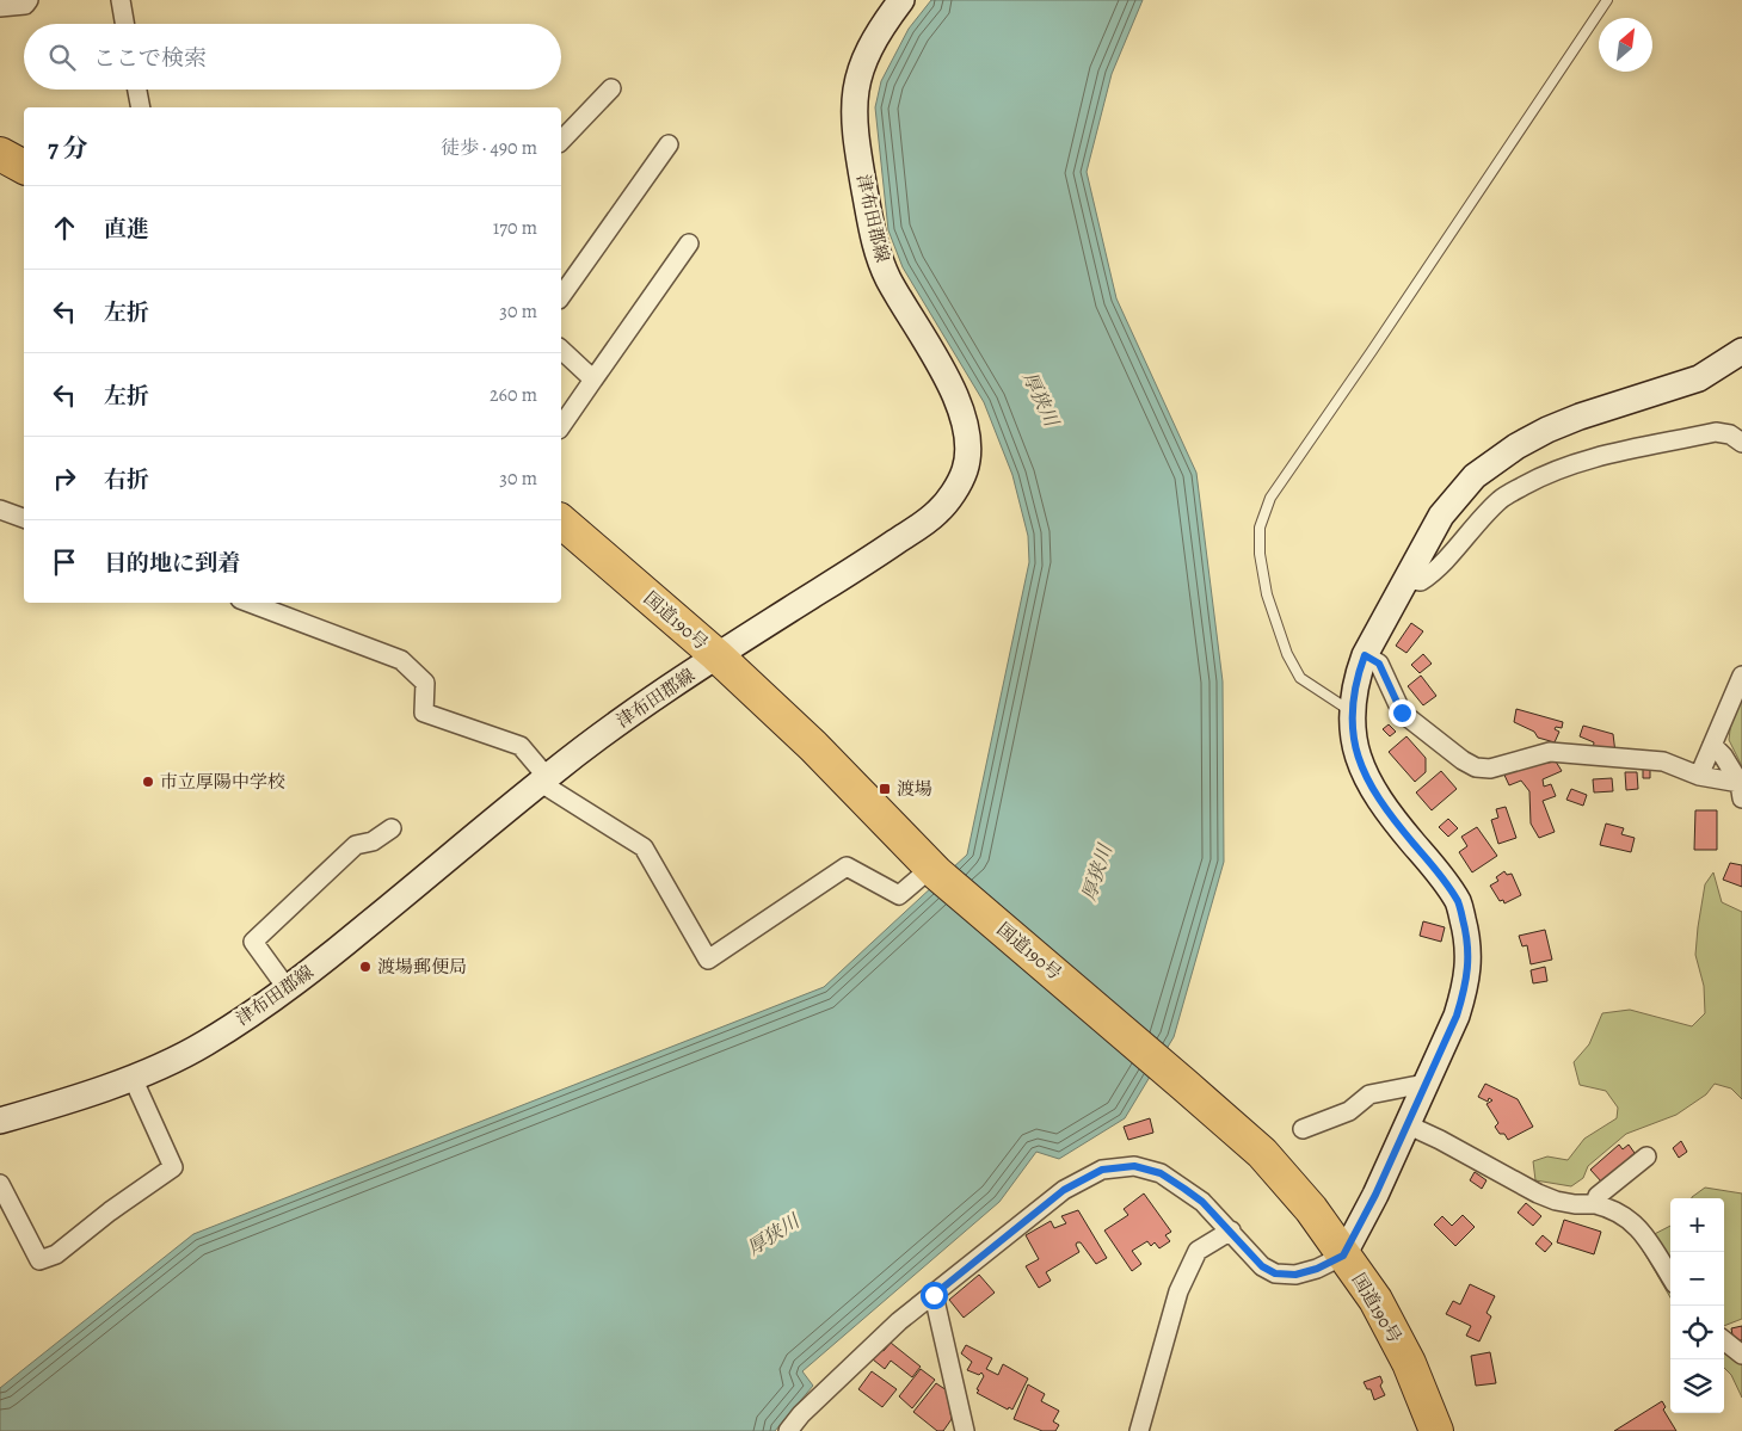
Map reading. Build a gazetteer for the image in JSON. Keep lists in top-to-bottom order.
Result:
{
  "streets": {
    "highway": ["国道190号"],
    "main road": ["津布田郡線"]
  },
  "crossings": [
    ["津布田郡線", "国道190号"]
  ],
  "water": ["厚狭川"],
  "places": {
    "other": ["市立厚陽中学校", "渡場郵便局"],
    "transit": ["渡場"]
  },
  "north": "top right",
  "page": {
    "search": "ここで検索",
    "heading": ["7 分", "徒歩 · 490 m"],
    "list": [
      ["直進", "170 m"],
      ["左折", "30 m"],
      ["左折", "260 m"],
      ["右折", "30 m"],
      "目的地に到着"
    ],
    "map_buttons": ["+", "−"]
  }
}
